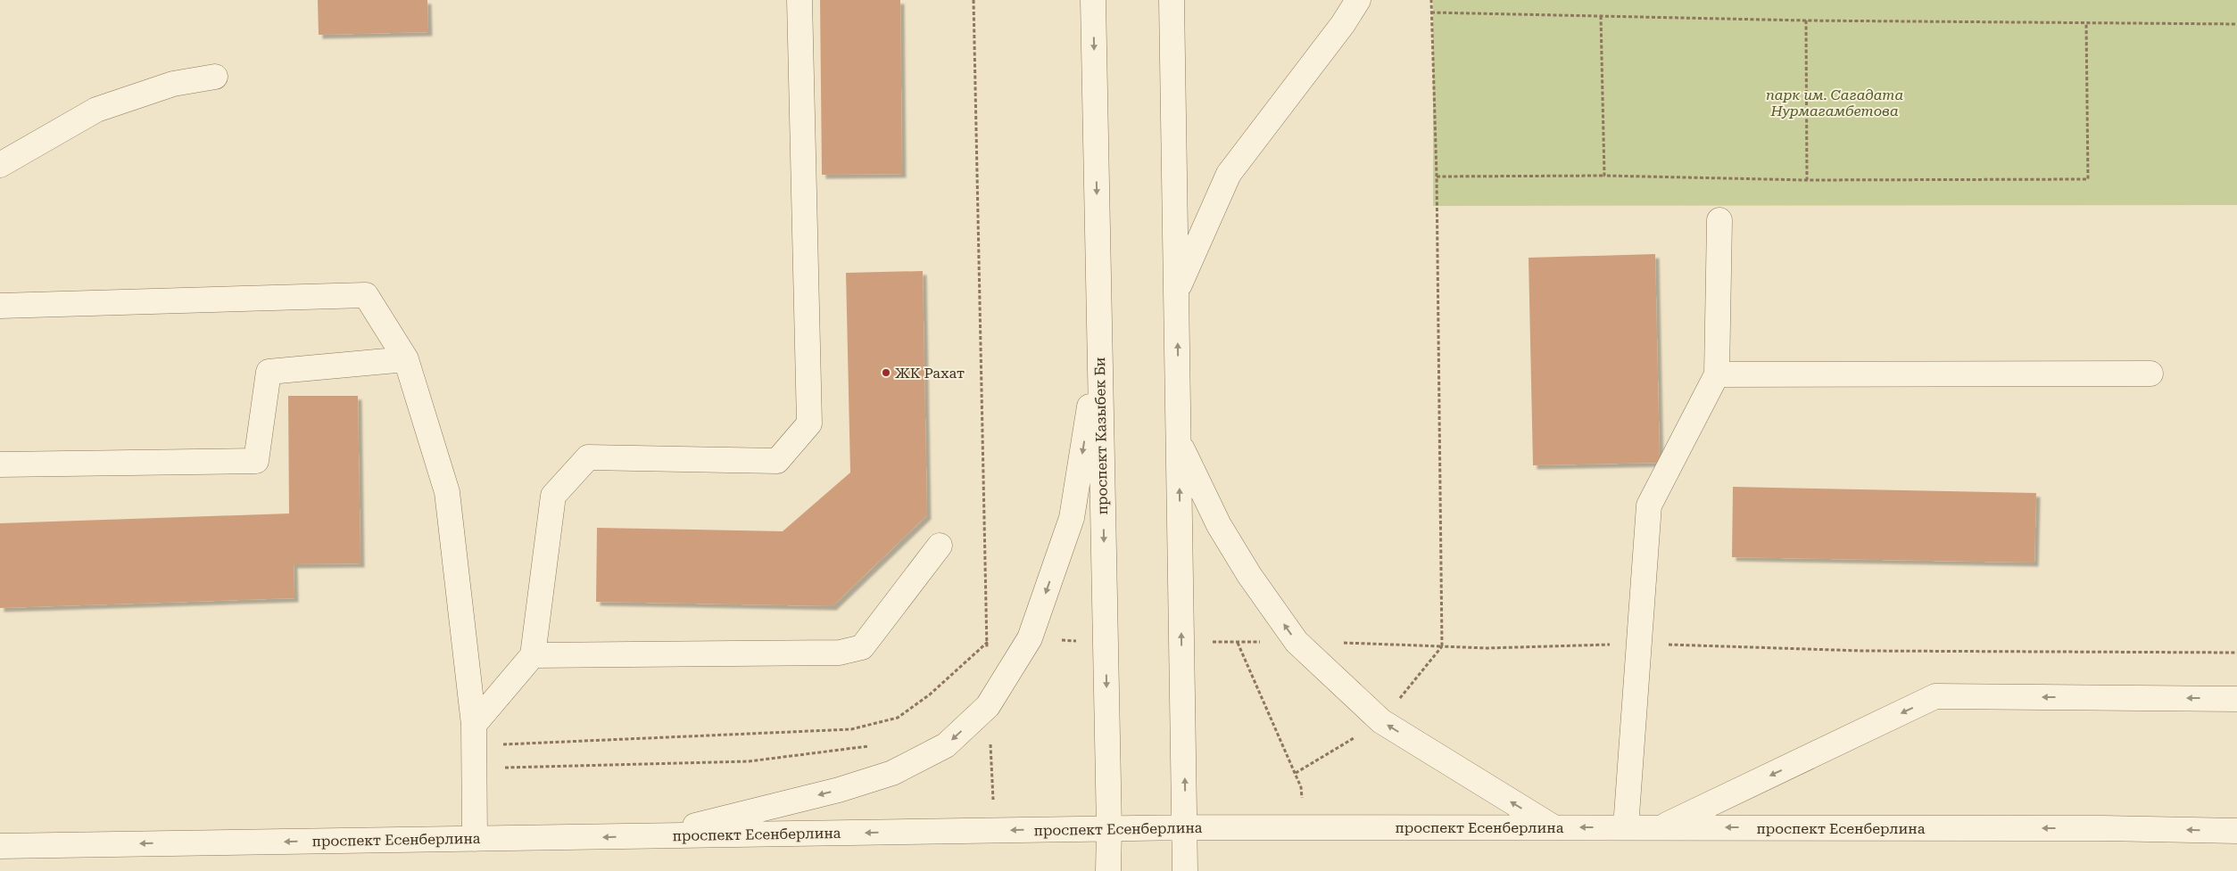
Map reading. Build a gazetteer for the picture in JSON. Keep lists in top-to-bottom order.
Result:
{
  "streets": {
    "street": ["проспект Казыбек Би", "проспект Есенберлина"]
  },
  "crossings": [
    ["проспект Казыбек Би", "проспект Есенберлина"]
  ],
  "parks": ["парк им. Сагадата Нурмагамбетова"],
  "places": ["ЖК Рахат"]
}
